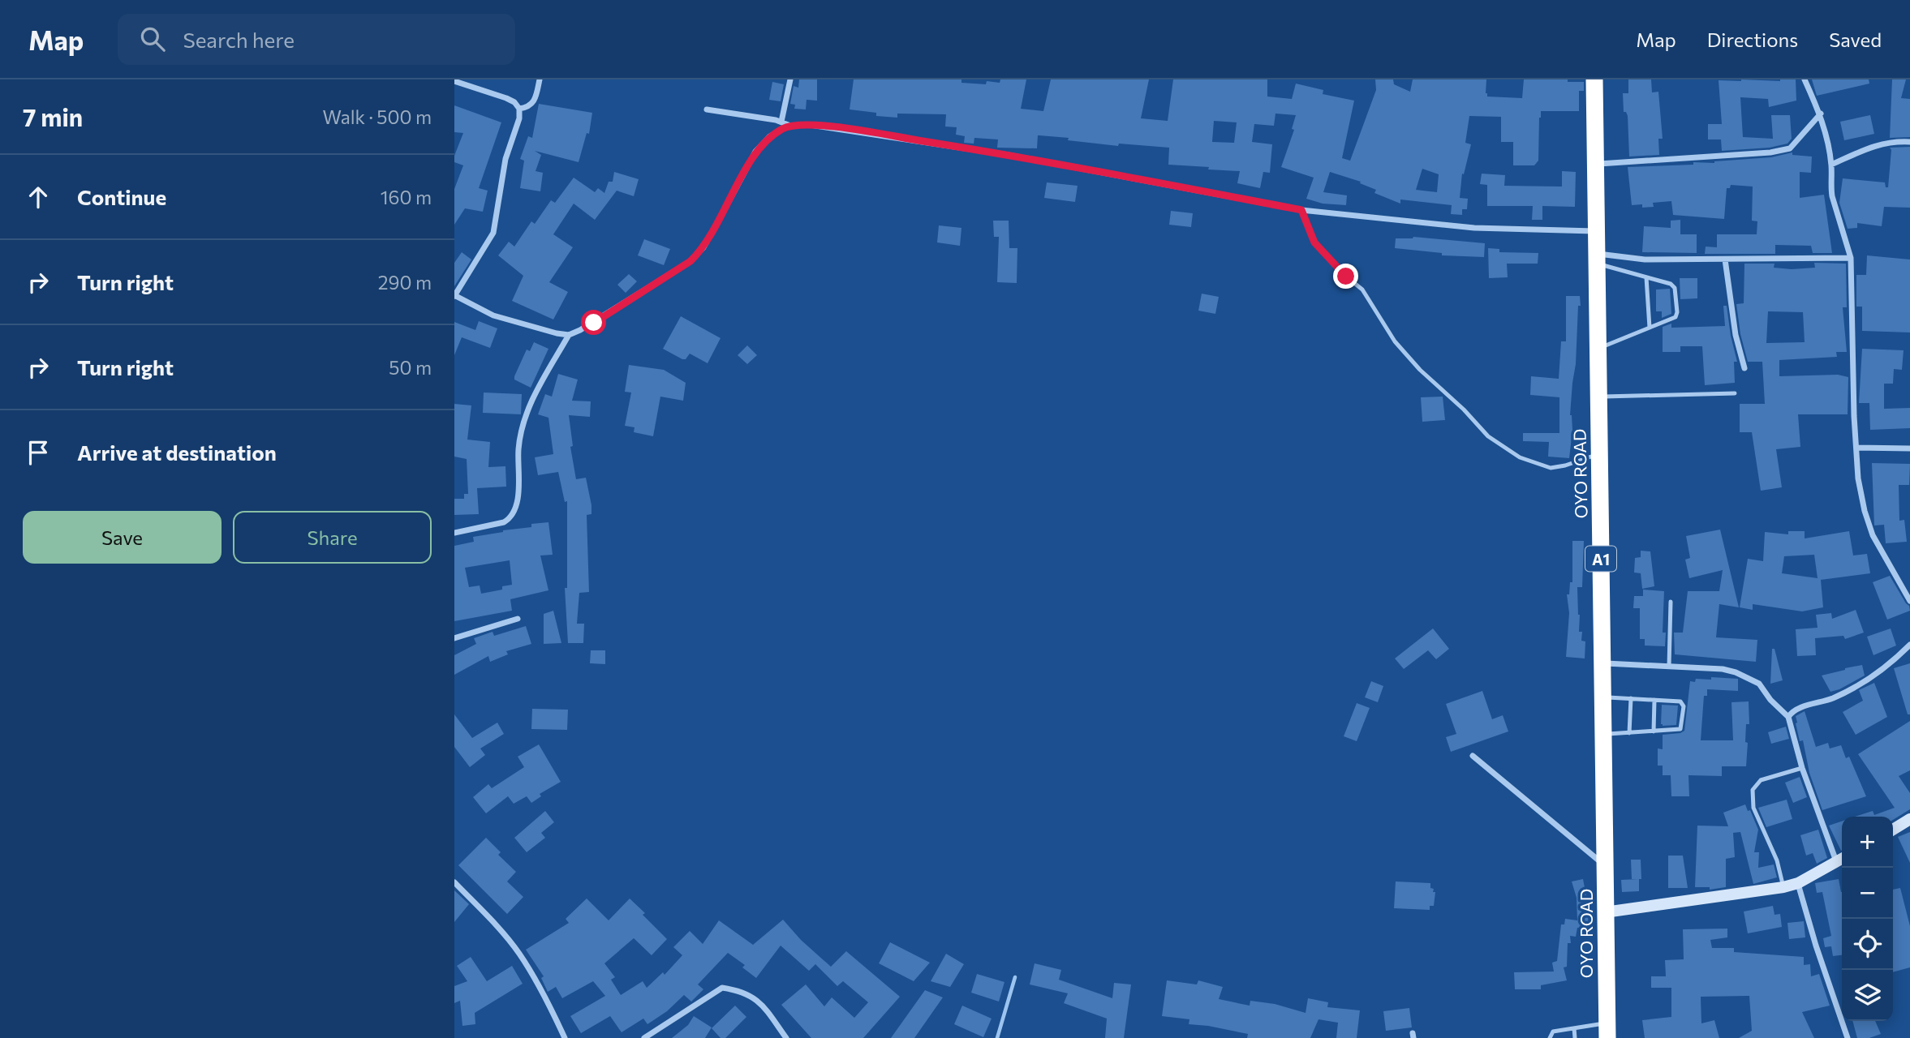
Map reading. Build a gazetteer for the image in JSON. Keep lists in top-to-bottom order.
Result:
{
  "streets": {
    "highway": ["OYO ROAD", "A1"]
  },
  "page": {
    "header": "Map",
    "search": "Search here",
    "nav": ["Map", "Directions", "Saved"],
    "heading": ["7 min", "Walk · 500 m"],
    "list": [
      ["Continue", "160 m"],
      ["Turn right", "290 m"],
      ["Turn right", "50 m"],
      "Arrive at destination"
    ],
    "buttons": ["Save", "Share"],
    "map_buttons": ["+", "−"]
  }
}
